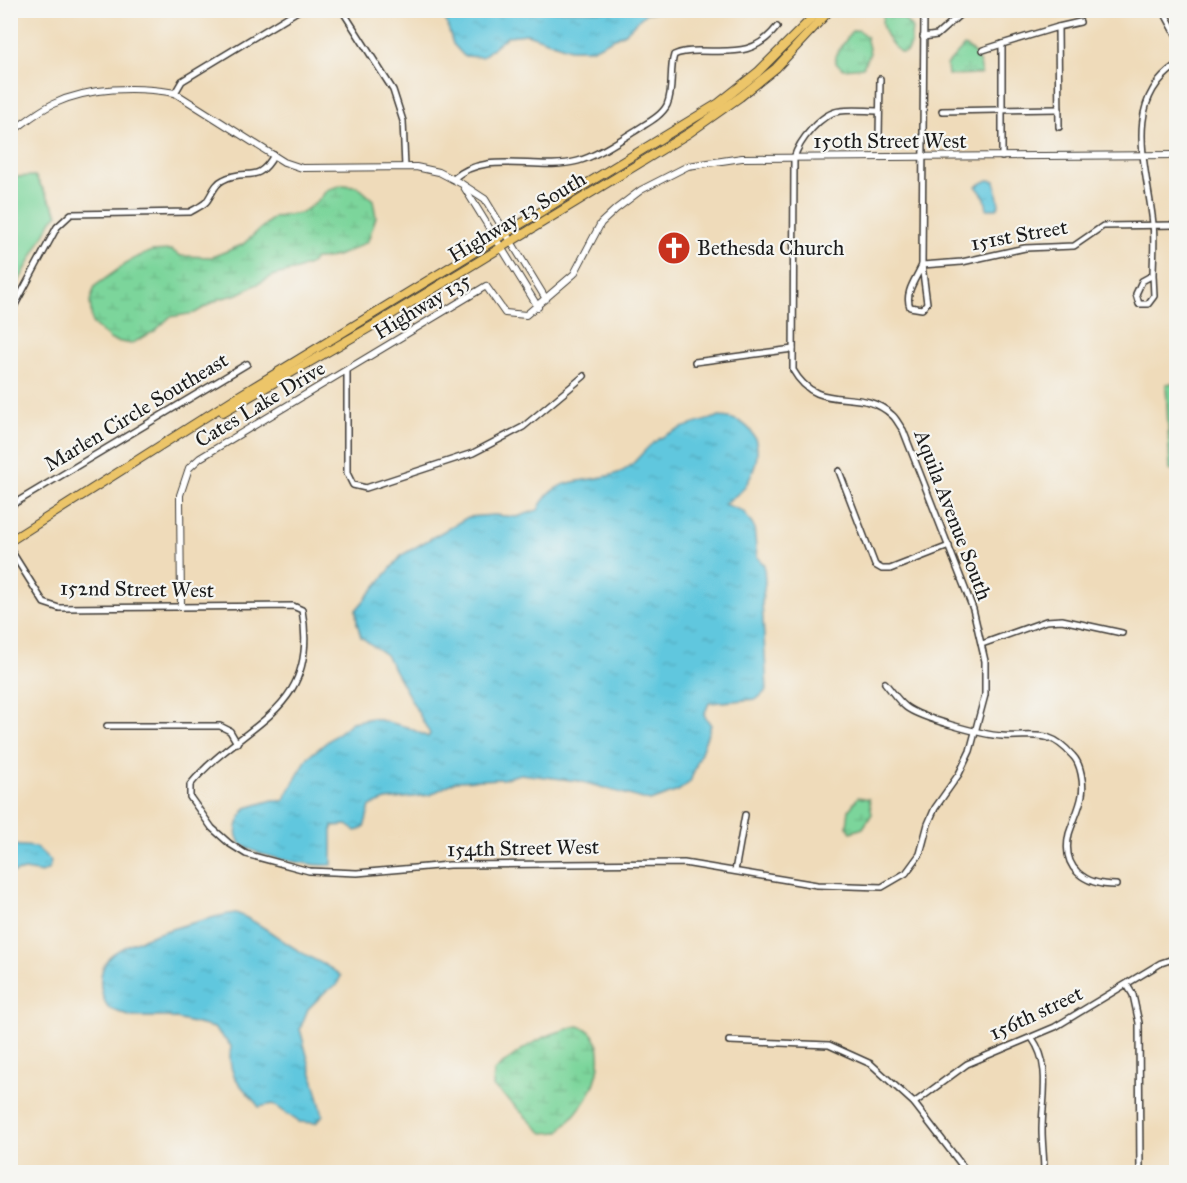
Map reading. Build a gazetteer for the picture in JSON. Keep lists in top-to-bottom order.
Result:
{
  "streets": {
    "main road": ["Highway 13 South"],
    "street": [
      "150th Street West",
      "151st Street",
      "Highway 135",
      "Cates Lake Drive",
      "Marlen Circle Southeast",
      "Aquila Avenue South",
      "152nd Street West",
      "154th Street West",
      "156th street"
    ]
  },
  "crossings": [
    ["150th Street West", "Highway 135"],
    ["150th Street West", "Aquila Avenue South"],
    ["Highway 135", "Cates Lake Drive"],
    ["Cates Lake Drive", "152nd Street West"],
    ["Aquila Avenue South", "154th Street West"],
    ["152nd Street West", "154th Street West"]
  ],
  "places": {
    "church": ["Bethesda Church"]
  }
}
